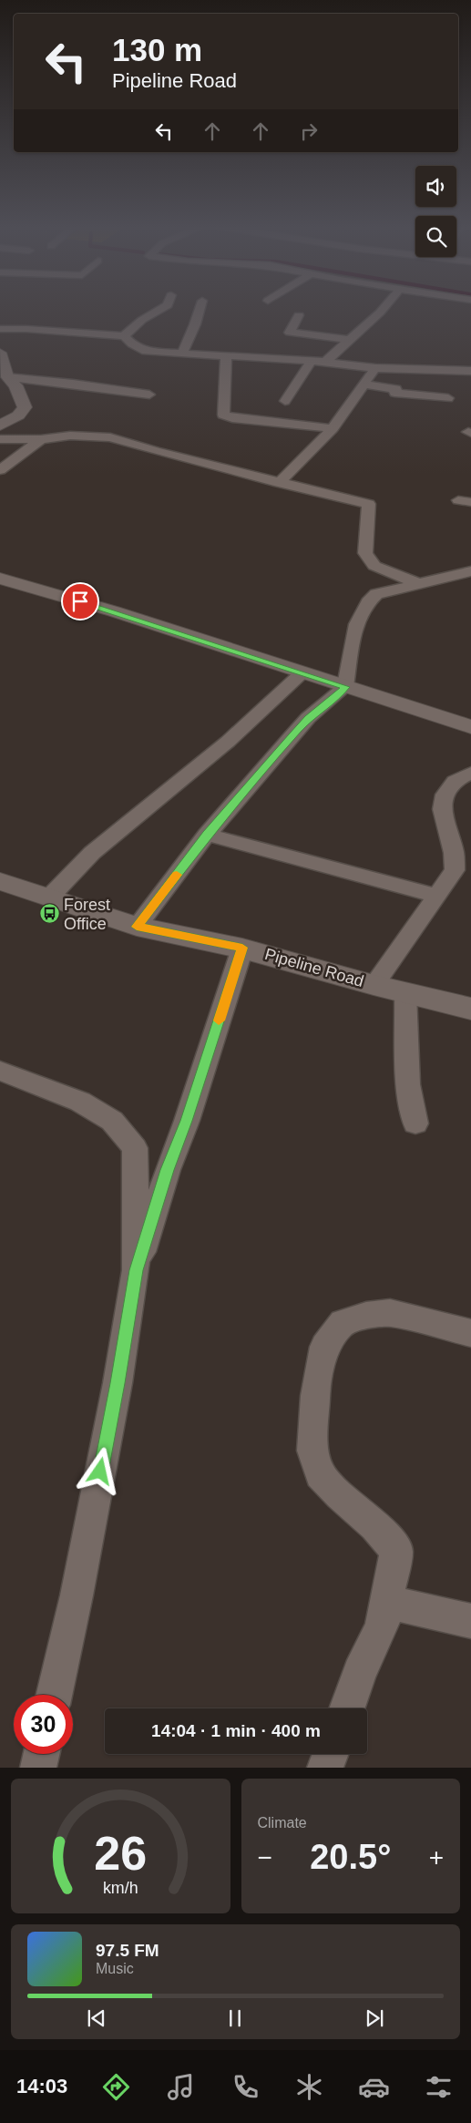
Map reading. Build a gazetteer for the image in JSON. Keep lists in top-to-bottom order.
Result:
{
  "streets": {
    "main road": ["Pipeline Road"]
  },
  "places": {
    "bus stop": ["Forest Office"]
  },
  "page": {
    "turn": ["130 m", "Pipeline Road"],
    "limit": "30",
    "trip": "14:04 · 1 min · 400 m",
    "tile": "Climate",
    "heat": ["−", "20.5°", "+"],
    "song": ["97.5 FM", "Music"],
    "tabs": "14:03",
    "gauge": ["26", "km/h"]
  }
}
